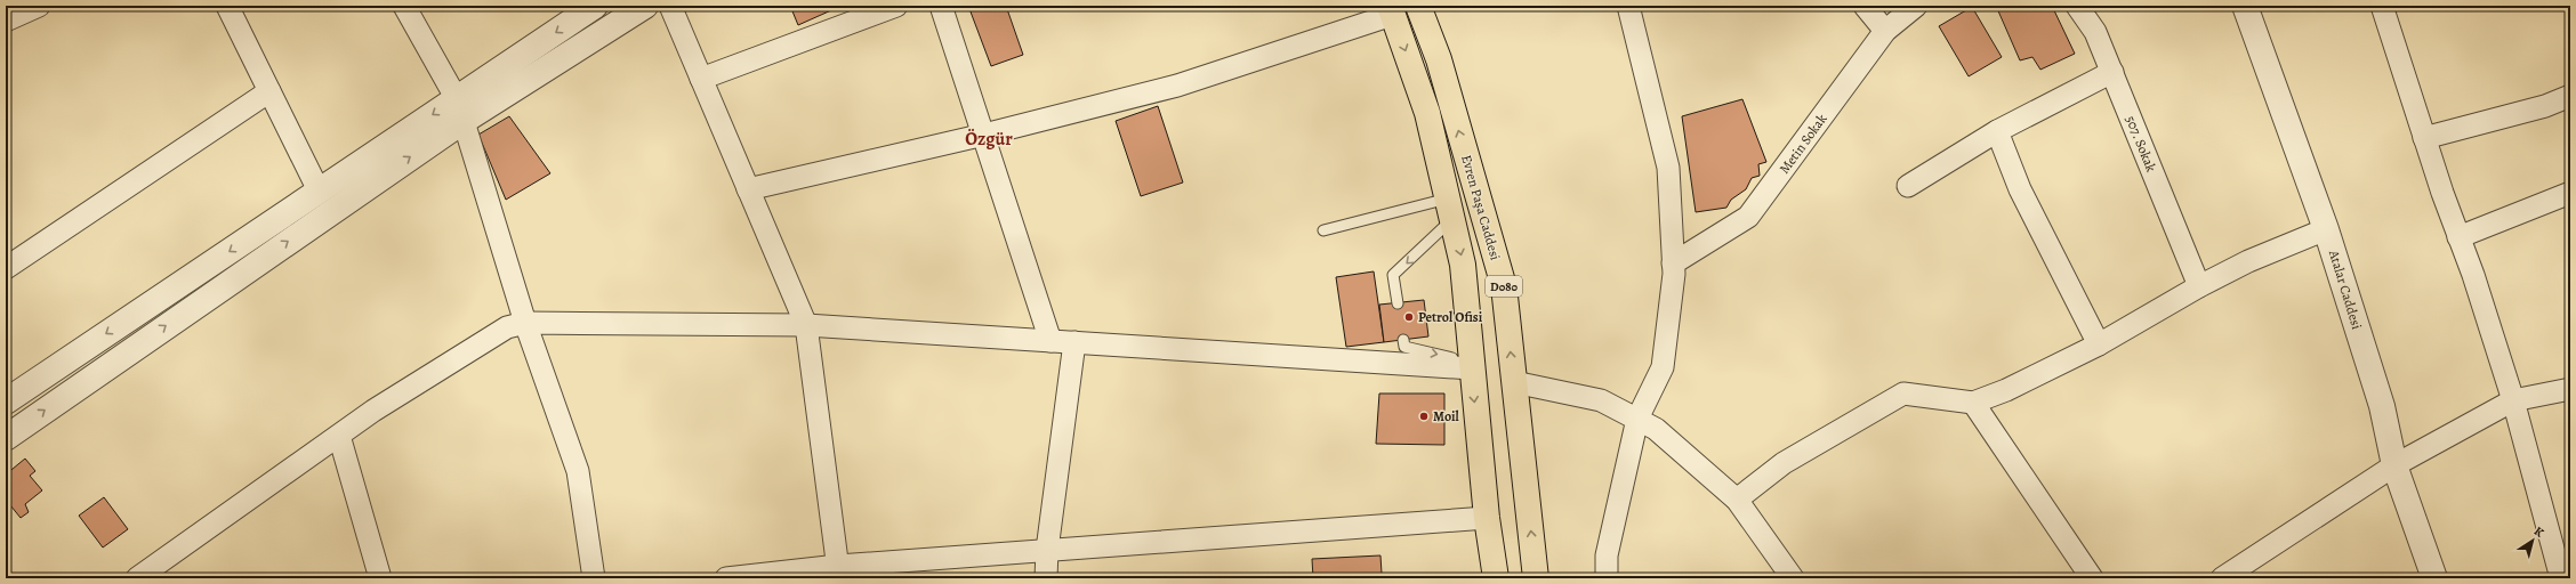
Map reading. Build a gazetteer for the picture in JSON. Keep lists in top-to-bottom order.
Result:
{
  "streets": {
    "highway": ["Evren Paşa Caddesi", "D080"],
    "street": ["Metin Sokak", "507. Sokak", "Atalar Caddesi"]
  },
  "districts": ["Özgür"],
  "places": ["Petrol Ofisi", "Moil"],
  "north": "top right"
}
